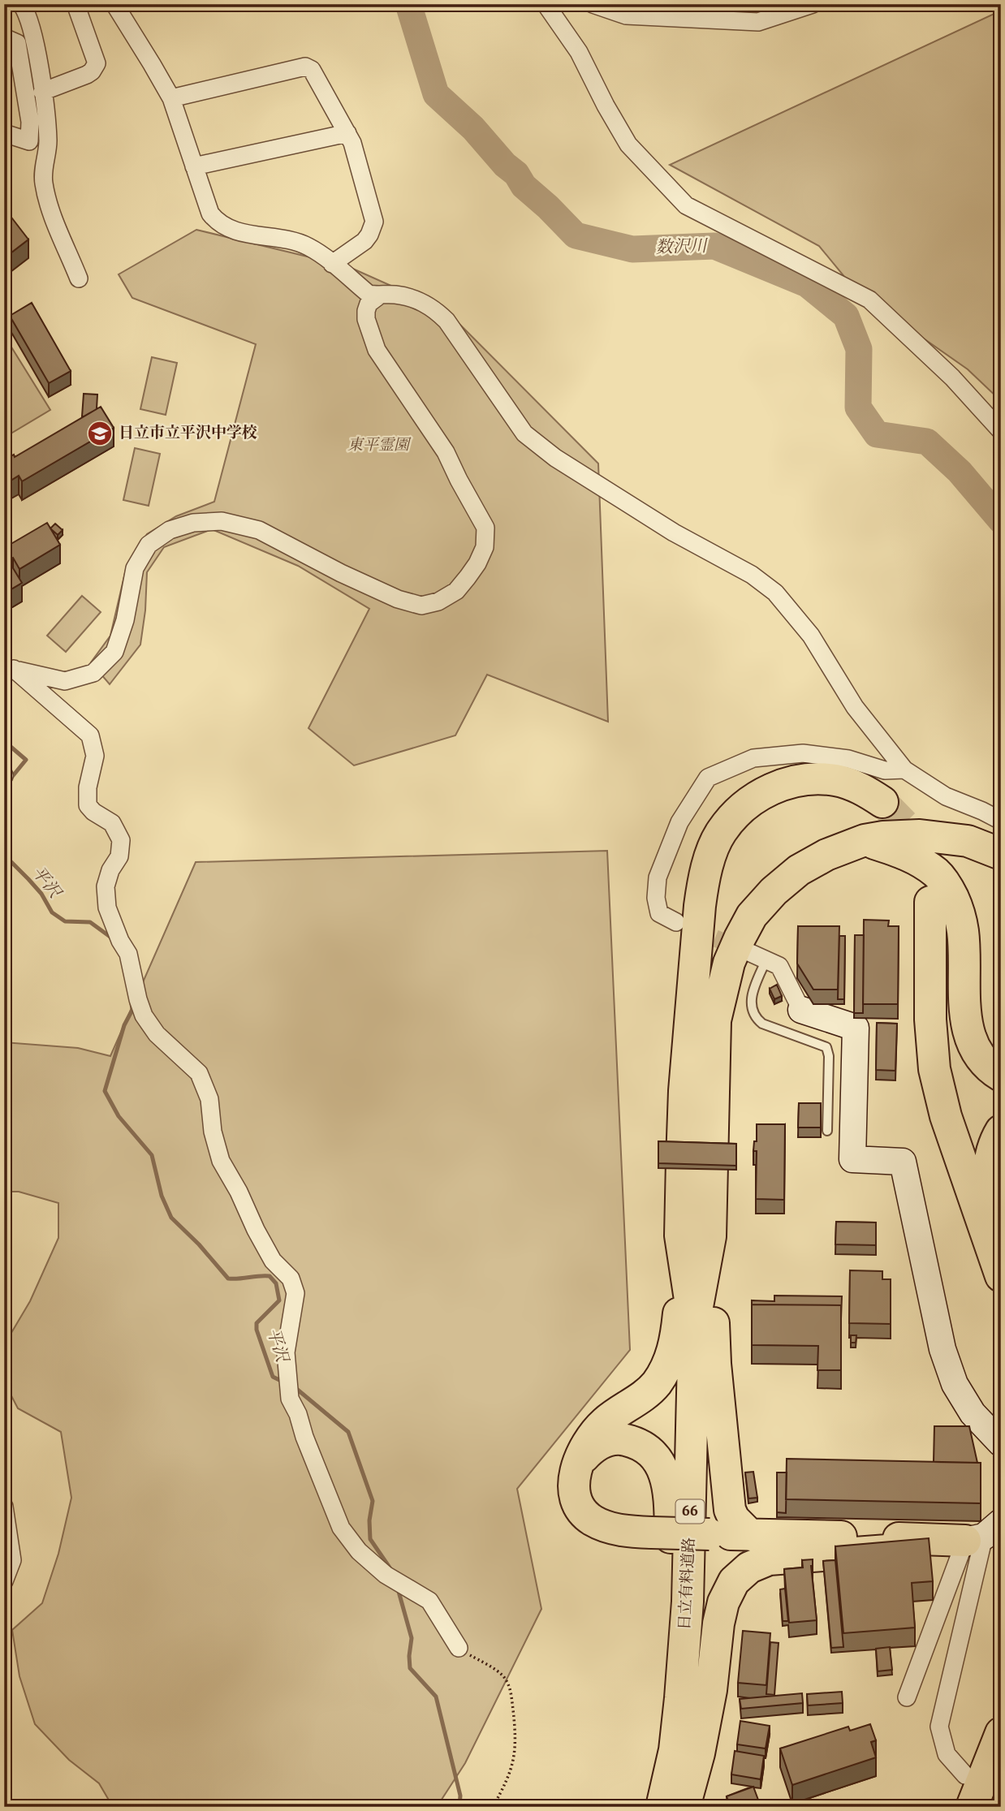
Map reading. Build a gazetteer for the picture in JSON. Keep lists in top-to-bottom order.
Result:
{
  "streets": {
    "highway": ["66", "日立有料道路"]
  },
  "water": ["数沢川", "平沢"],
  "parks": ["東平霊園"],
  "places": {
    "school or university": ["日立市立平沢中学校"]
  }
}
